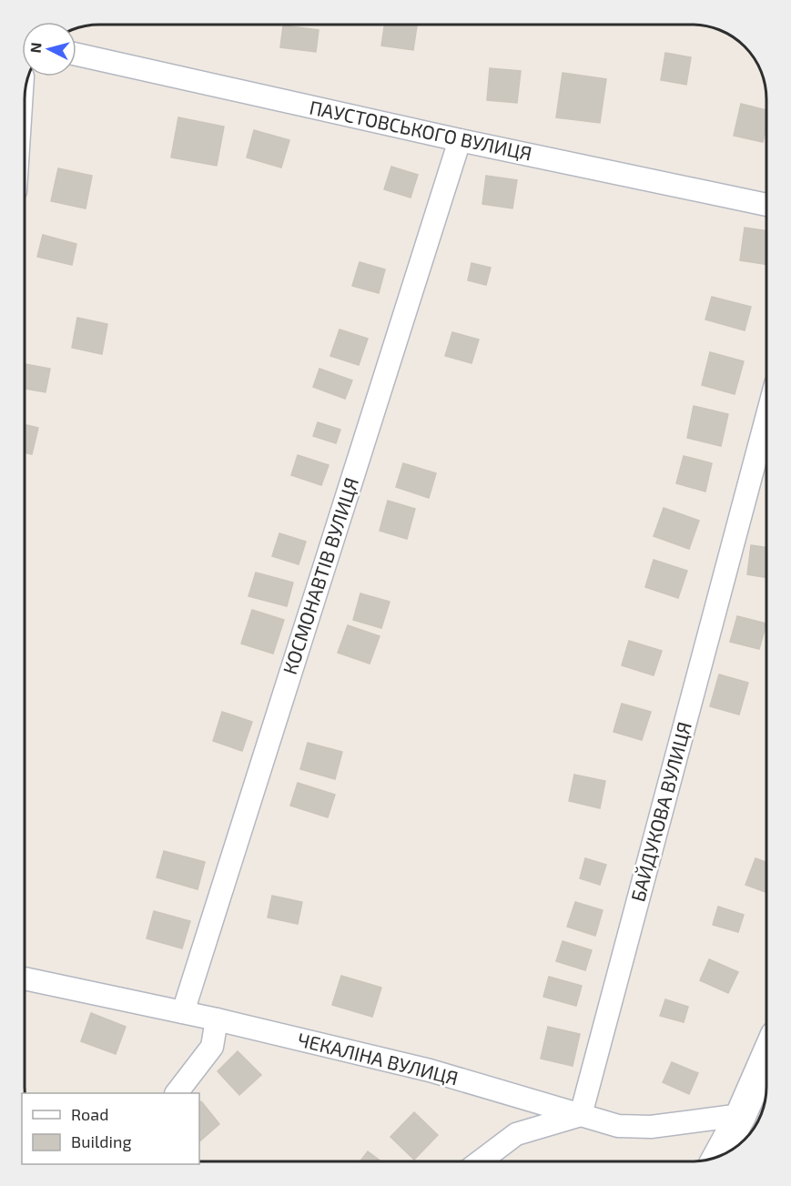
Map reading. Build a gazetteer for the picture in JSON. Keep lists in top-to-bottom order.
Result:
{
  "streets": {
    "street": [
      "ПАУСТОВСЬКОГО ВУЛИЦЯ",
      "КОСМОНАВТІВ ВУЛИЦЯ",
      "БАЙДУКОВА ВУЛИЦЯ",
      "ЧЕКАЛІНА ВУЛИЦЯ"
    ]
  },
  "crossings": [
    ["ПАУСТОВСЬКОГО ВУЛИЦЯ", "КОСМОНАВТІВ ВУЛИЦЯ"],
    ["КОСМОНАВТІВ ВУЛИЦЯ", "ЧЕКАЛІНА ВУЛИЦЯ"],
    ["БАЙДУКОВА ВУЛИЦЯ", "ЧЕКАЛІНА ВУЛИЦЯ"]
  ],
  "legend": ["Road", "Building"],
  "north": "left"
}
